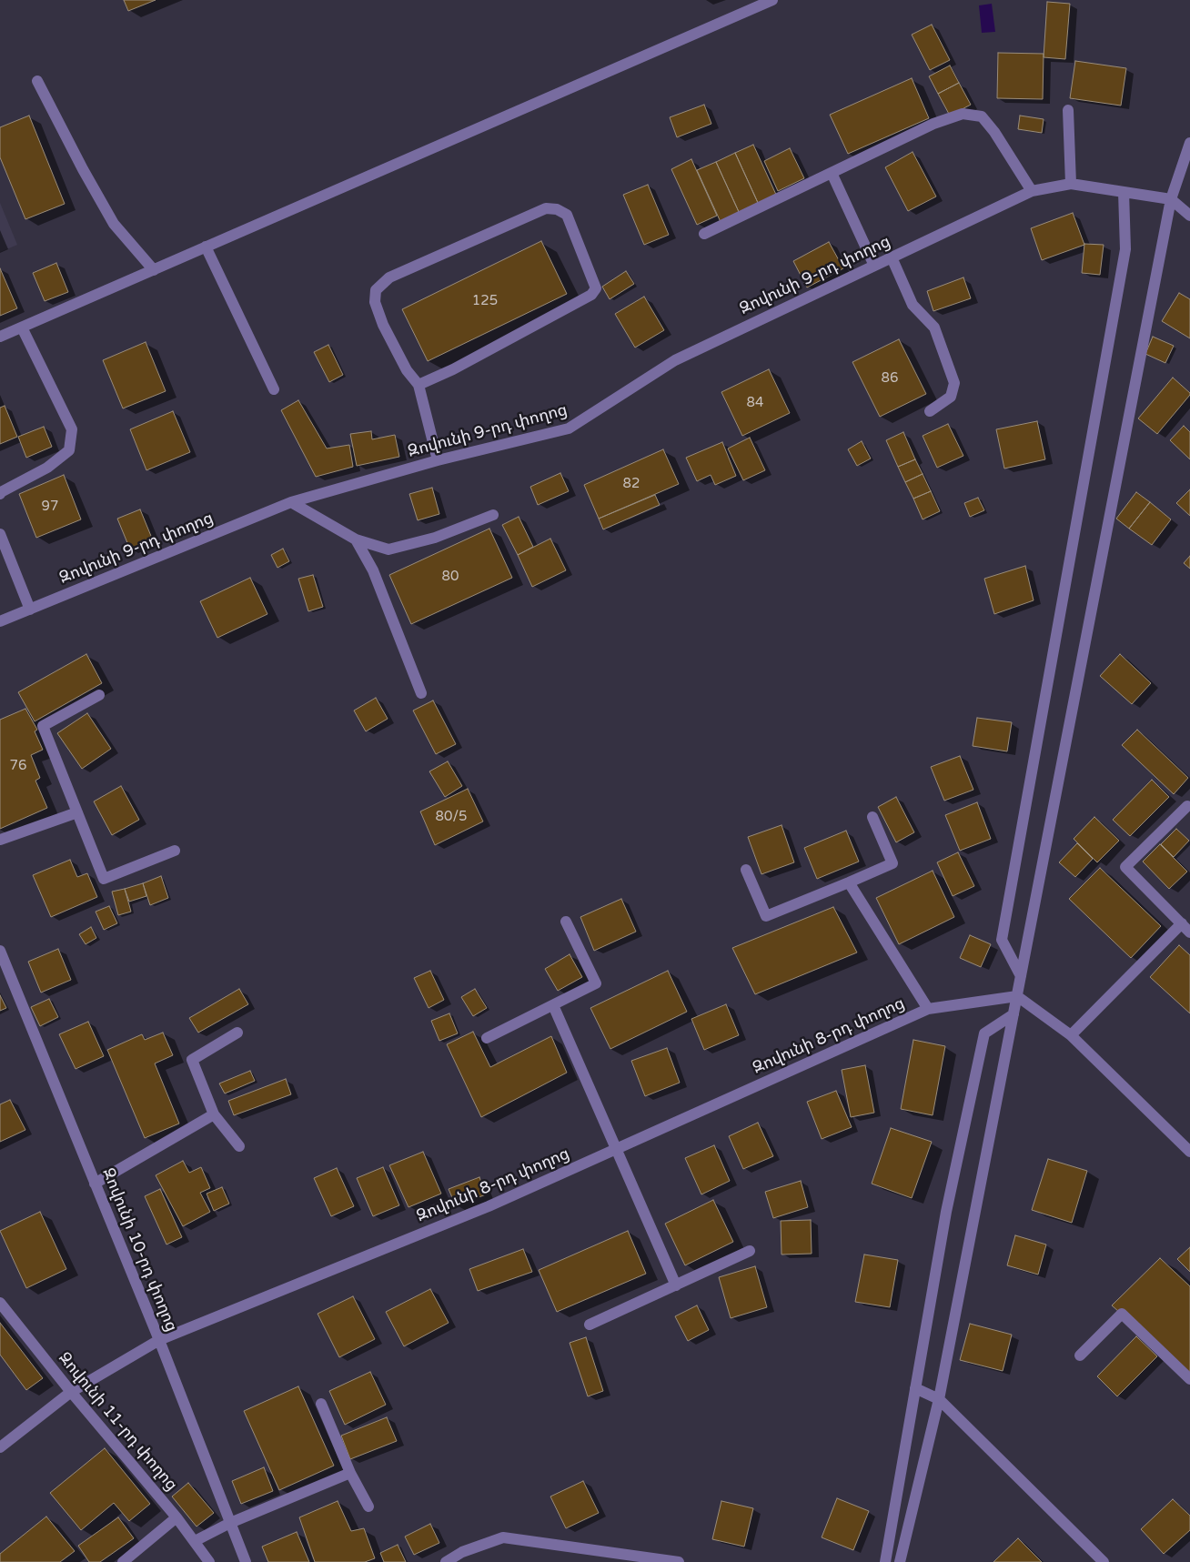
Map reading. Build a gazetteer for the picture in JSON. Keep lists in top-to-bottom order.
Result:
{
  "streets": {
    "street": [
      "Զովունի 9-րդ փողոց",
      "Զովունի 8-րդ փողոց",
      "Զովունի 10-րդ փողոց",
      "Զովունի 11-րդ փողոց"
    ]
  },
  "crossings": [
    ["Զովունի 8-րդ փողոց", "Զովունի 10-րդ փողոց"],
    ["Զովունի 8-րդ փողոց", "Զովունի 11-րդ փողոց"]
  ],
  "house_numbers": [
    "125",
    "86",
    "84",
    "82",
    "97",
    "80",
    "76",
    "80/5"
  ]
}
